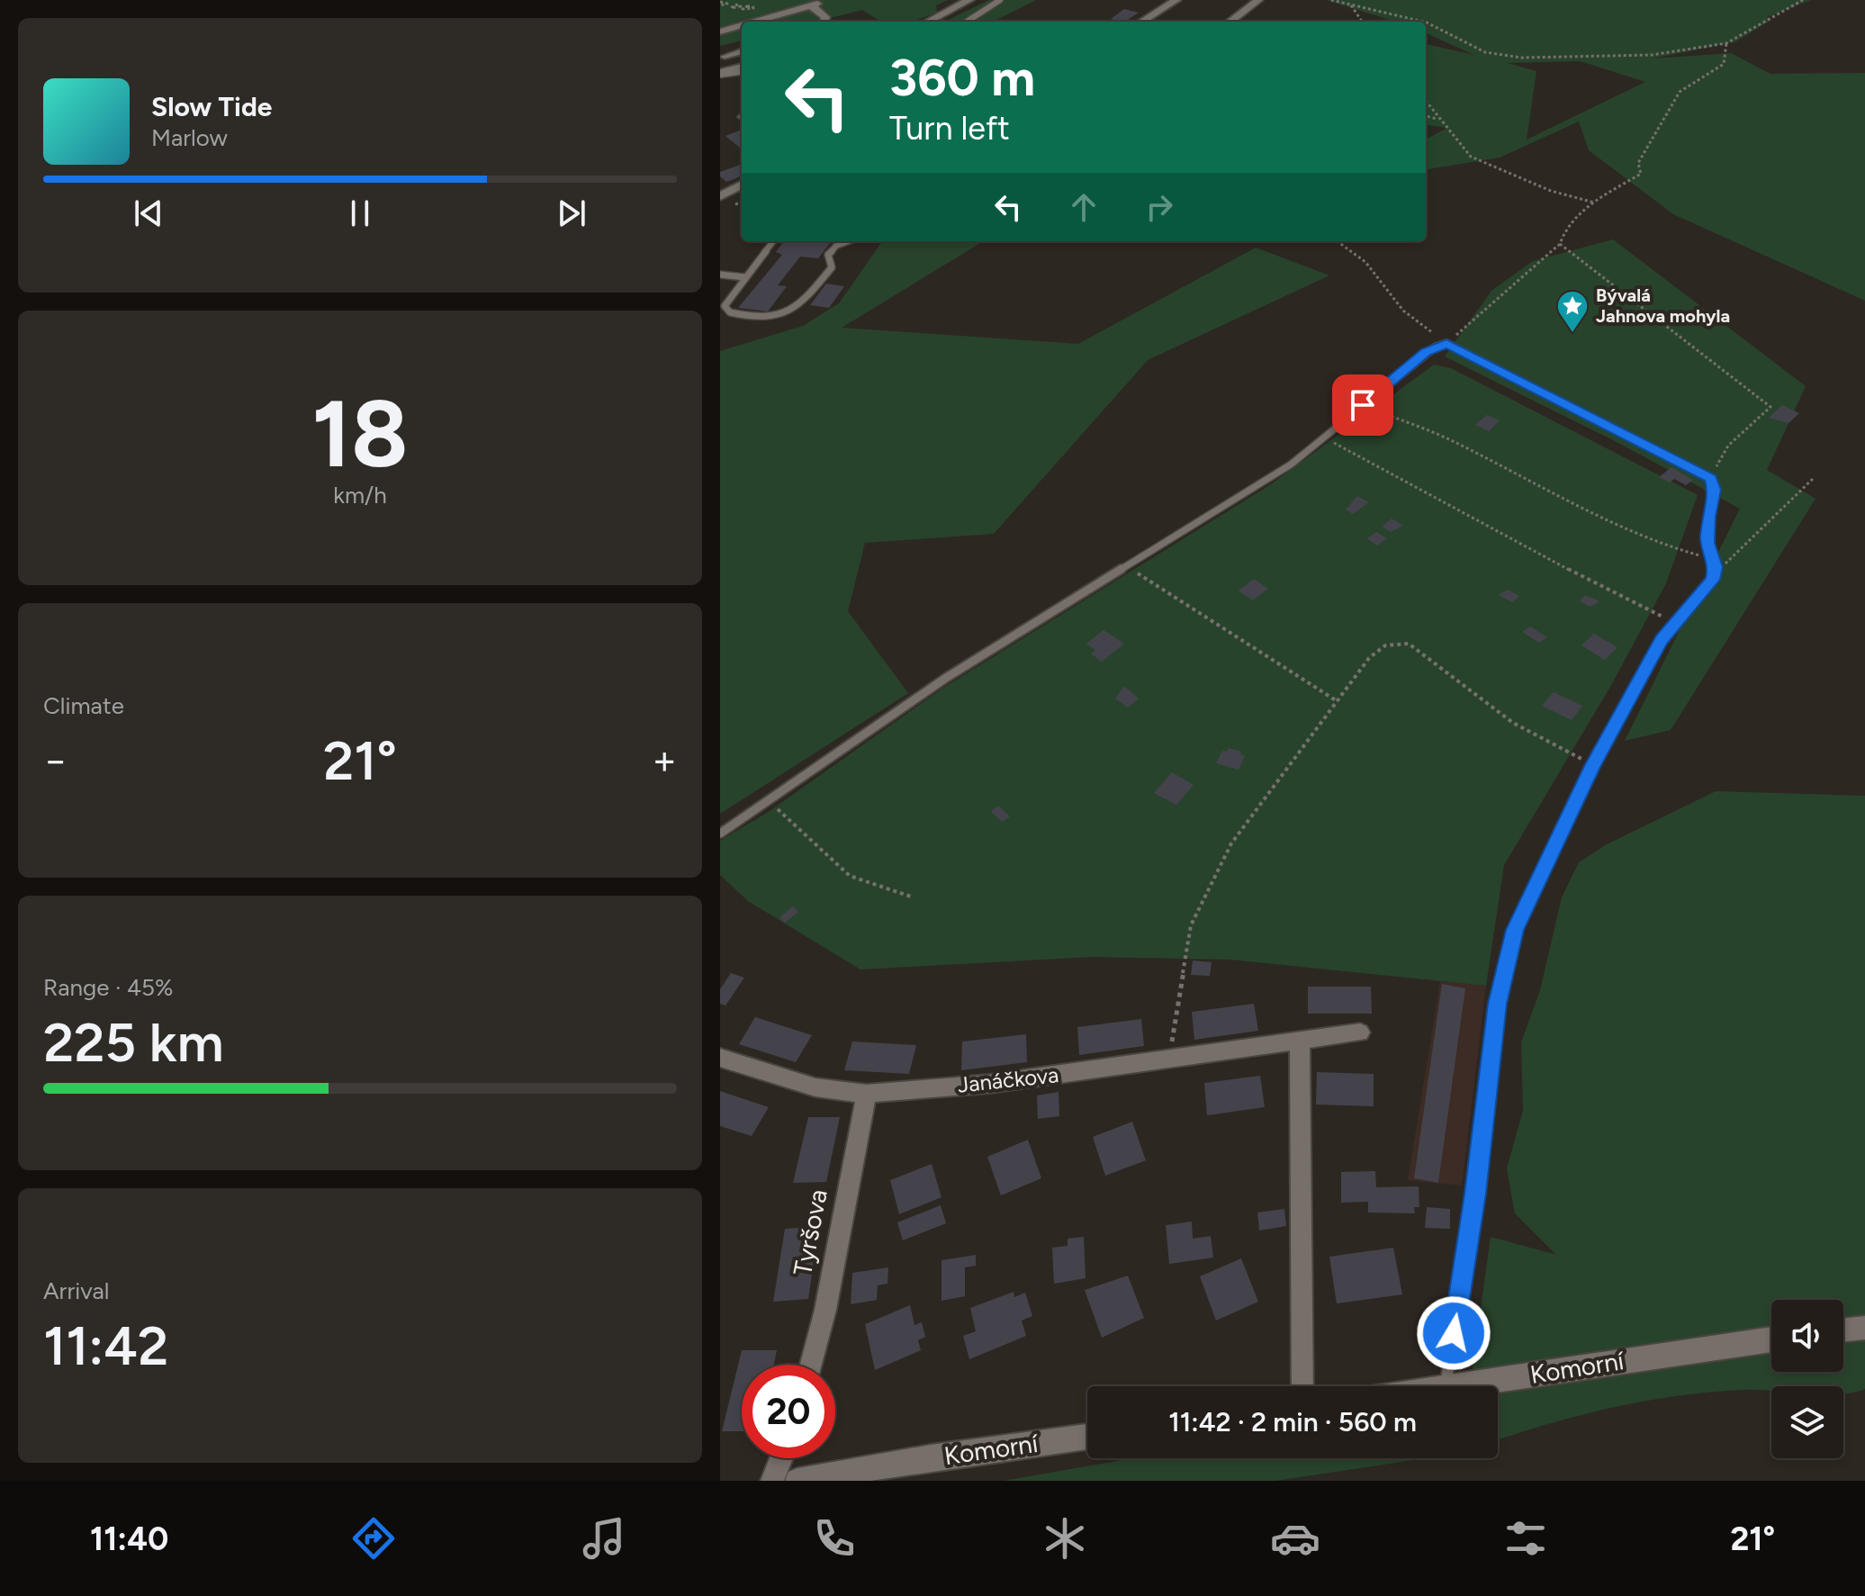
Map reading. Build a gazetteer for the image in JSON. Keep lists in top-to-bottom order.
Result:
{
  "streets": {
    "street": ["Janáčkova", "Tyršova", "Komorní"]
  },
  "crossings": [
    ["Janáčkova", "Tyršova"]
  ],
  "places": {
    "place": ["Bývalá Jahnova mohyla"]
  },
  "page": {
    "turn": ["360 m", "Turn left"],
    "song": ["Slow Tide", "Marlow"],
    "tile": [
      ["18", "km/h"],
      "Climate",
      ["Range · 45%", "225 km"],
      ["Arrival", "11:42"]
    ],
    "heat": ["−", "21°", "+"],
    "limit": "20",
    "trip": "11:42 · 2 min · 560 m",
    "tabs": ["11:40", "21°"]
  }
}
